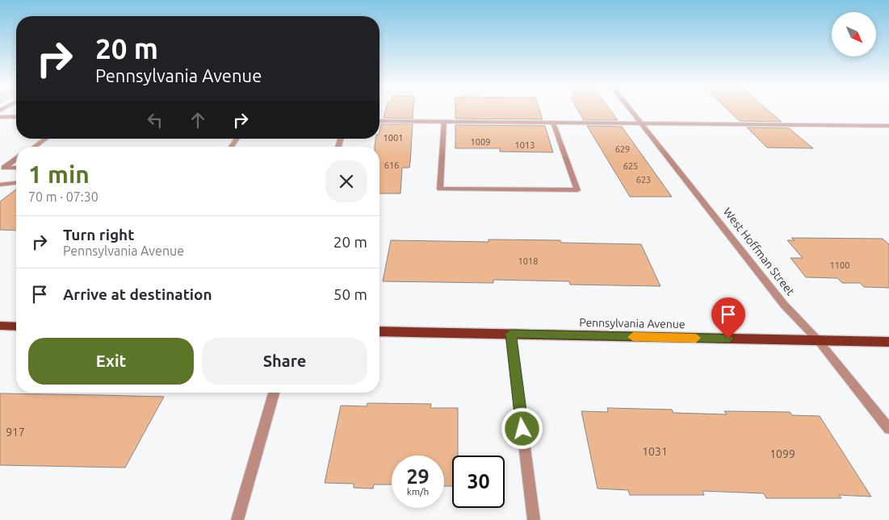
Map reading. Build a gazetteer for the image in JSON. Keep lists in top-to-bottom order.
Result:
{
  "streets": {
    "main road": ["Pennsylvania Avenue"],
    "street": ["West Hoffman Street"]
  },
  "crossings": [
    ["West Hoffman Street", "Pennsylvania Avenue"]
  ],
  "house_numbers": [
    "1001",
    "1009",
    "1013",
    "629",
    "616",
    "625",
    "623",
    "1018",
    "1100",
    "917",
    "1031",
    "1099"
  ],
  "north": "bottom right",
  "page": {
    "turn": ["20 m", "Pennsylvania Avenue"],
    "heading": ["1 min", "70 m · 07:30"],
    "list": [
      {
        "name": "Turn right",
        "note": "Pennsylvania Avenue",
        "value": "20 m"
      },
      {
        "name": "Arrive at destination",
        "value": "50 m"
      }
    ],
    "buttons": ["Exit", "Share"],
    "speed": "29 km/h",
    "limit": "30"
  }
}
